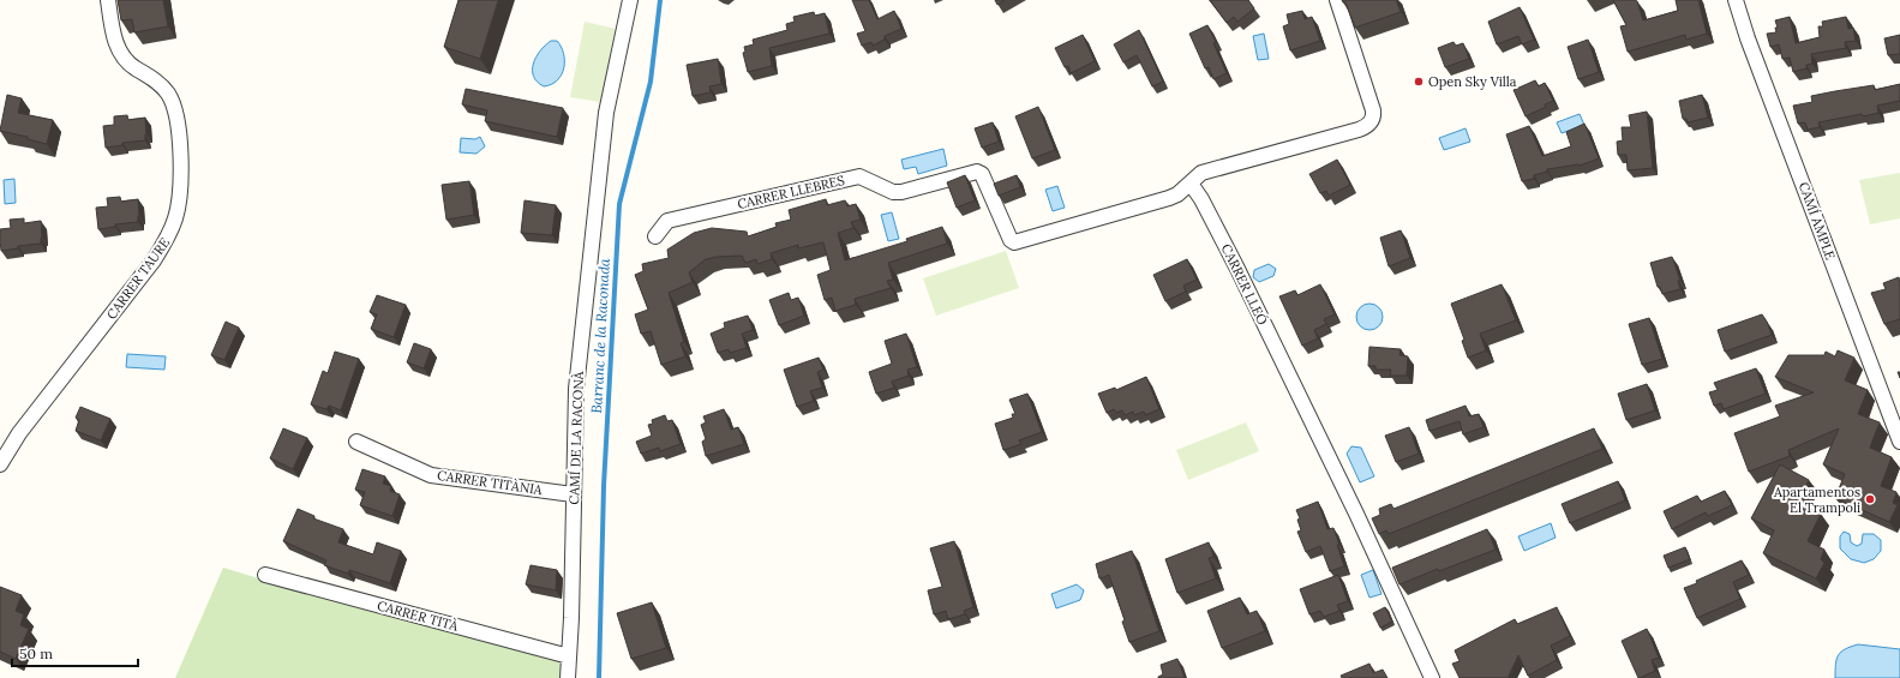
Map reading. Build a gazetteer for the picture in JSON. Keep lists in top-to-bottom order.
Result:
{
  "streets": {
    "street": [
      "CARRER LLEBRES",
      "CAMÍ AMPLE",
      "CARRER TAURE",
      "CARRER LLEÓ",
      "CAMÍ DE LA RACONÀ",
      "CARRER TITÀNIA",
      "CARRER TITÀ"
    ]
  },
  "crossings": [
    ["CARRER LLEBRES", "CARRER LLEÓ"],
    ["CAMÍ DE LA RACONÀ", "CARRER TITÀNIA"],
    ["CAMÍ DE LA RACONÀ", "CARRER TITÀ"]
  ],
  "water": ["Barranc de la Raconada"],
  "places": ["Open Sky Villa", "Apartamentos El Trampoli"],
  "scale_bar": "50 m"
}
